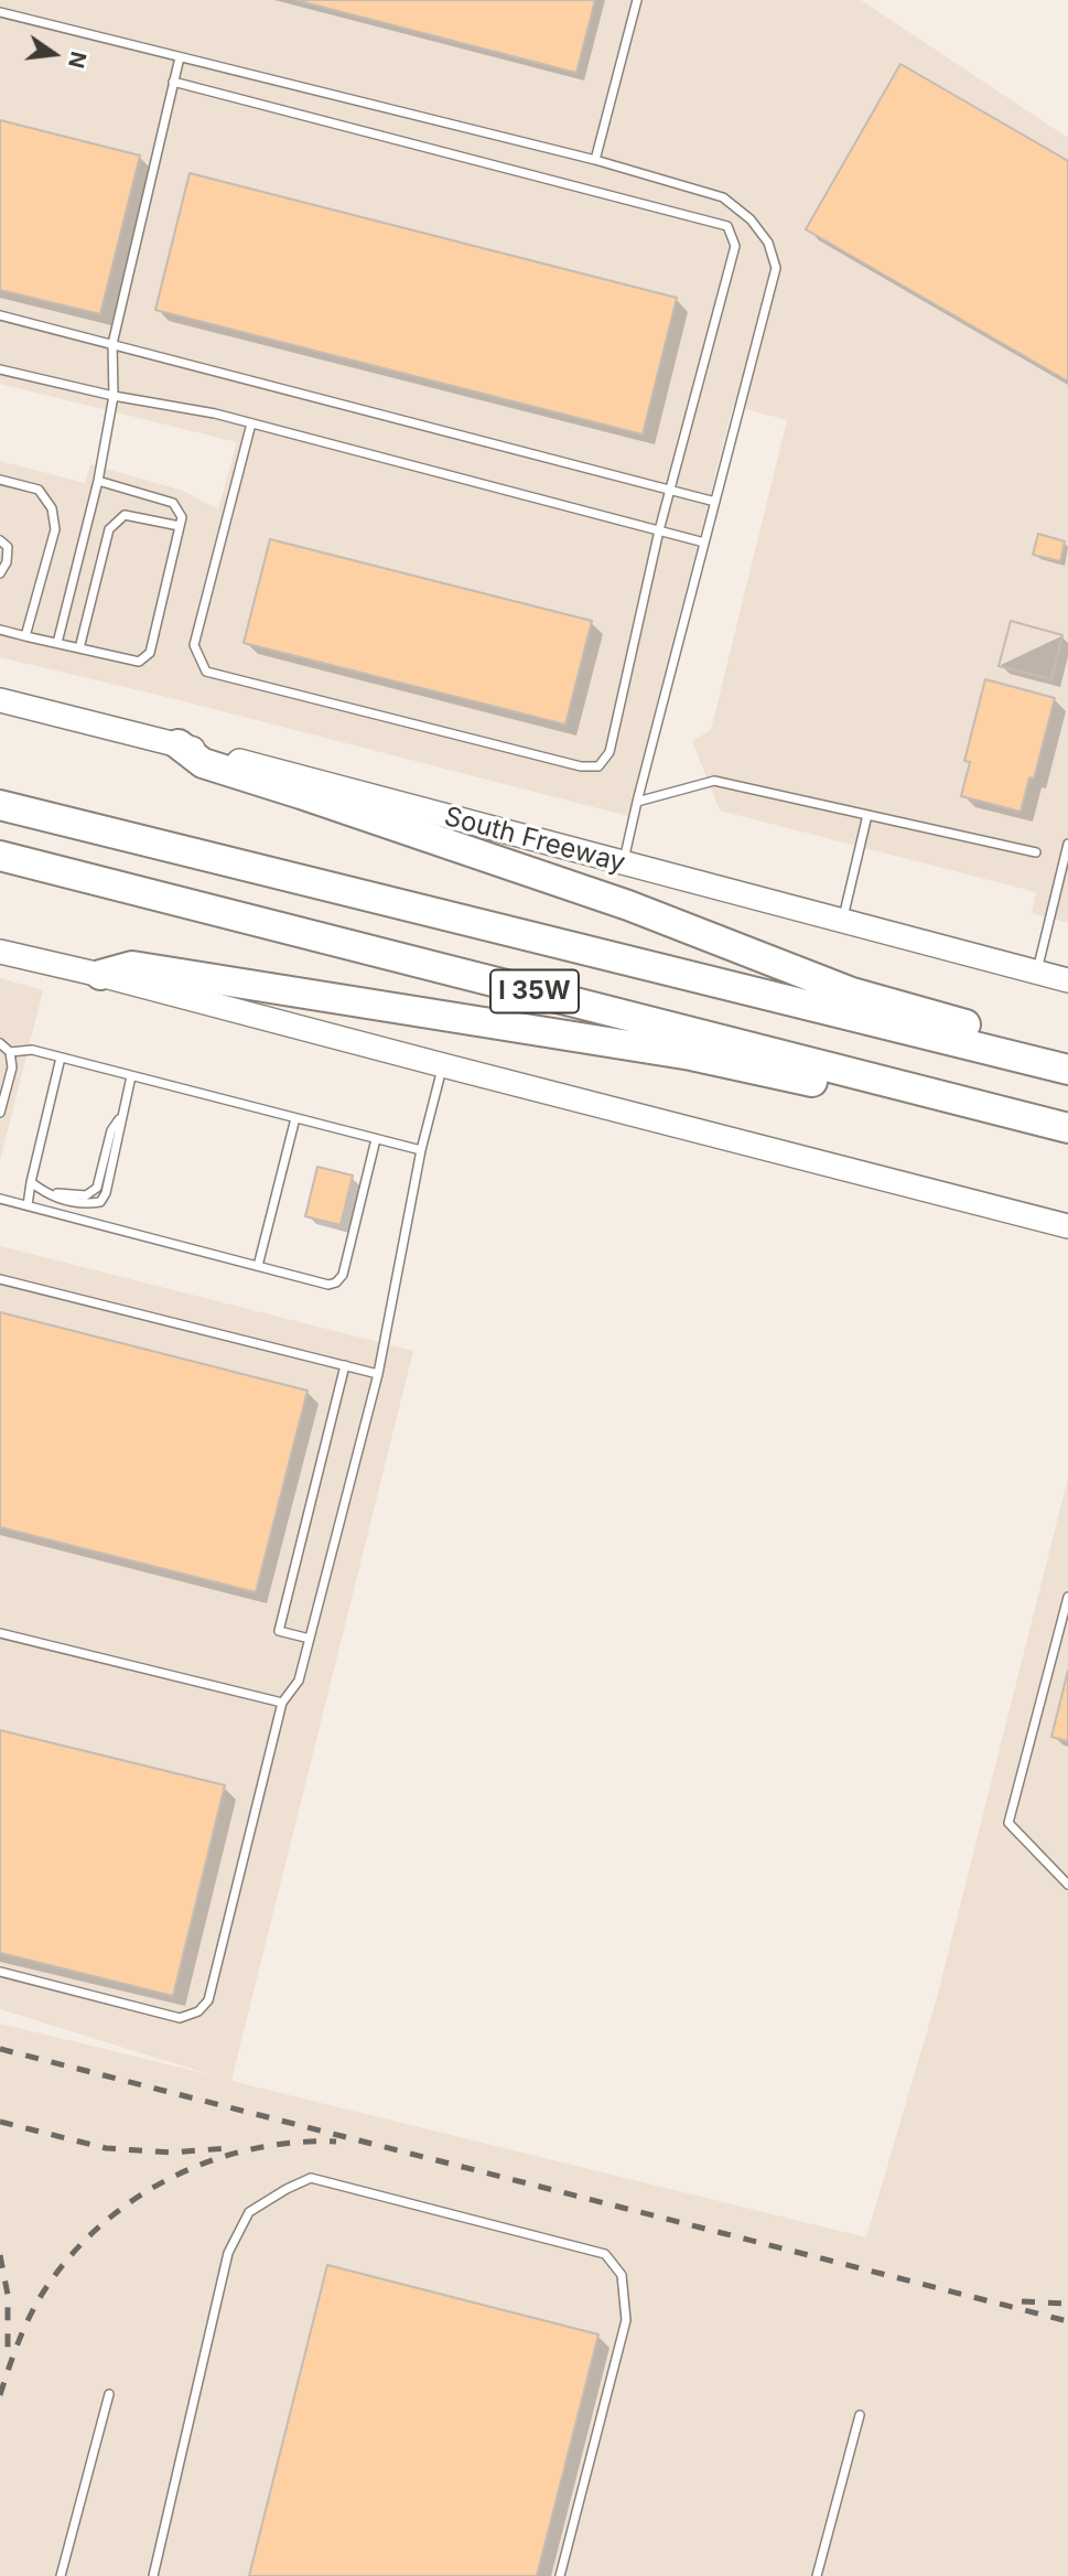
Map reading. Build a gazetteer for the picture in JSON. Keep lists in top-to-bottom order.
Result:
{
  "streets": {
    "highway": ["I 35W"],
    "main road": ["South Freeway"]
  },
  "north": "right"
}
